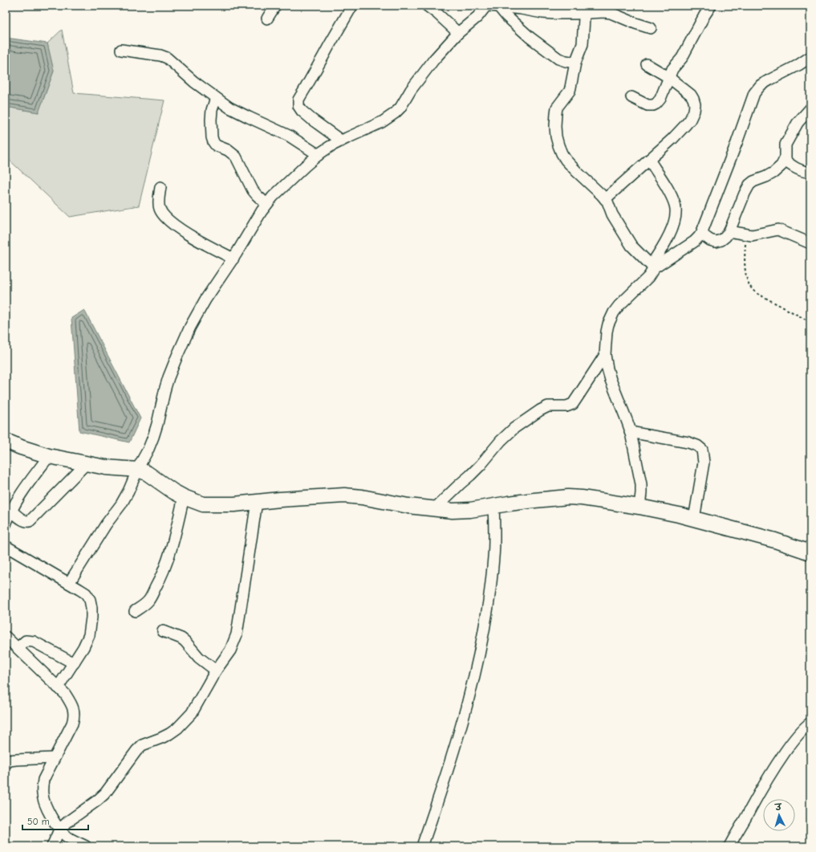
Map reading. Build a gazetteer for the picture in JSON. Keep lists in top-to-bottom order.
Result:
{
  "scale_bar": "50 m",
  "north": "top"
}
